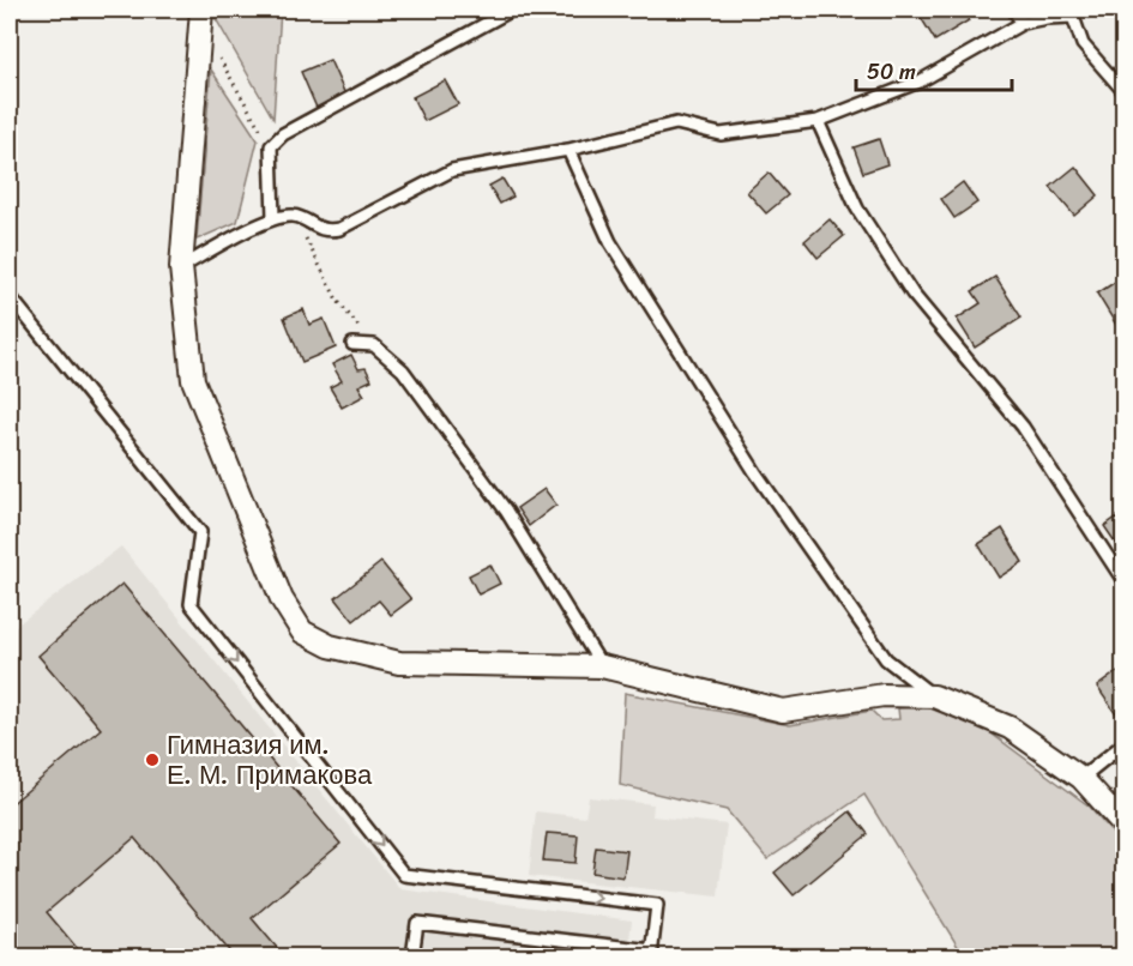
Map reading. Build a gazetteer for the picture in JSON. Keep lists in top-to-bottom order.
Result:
{
  "places": ["Гимназия им. Е. М. Примакова"],
  "scale_bar": "50 m"
}
